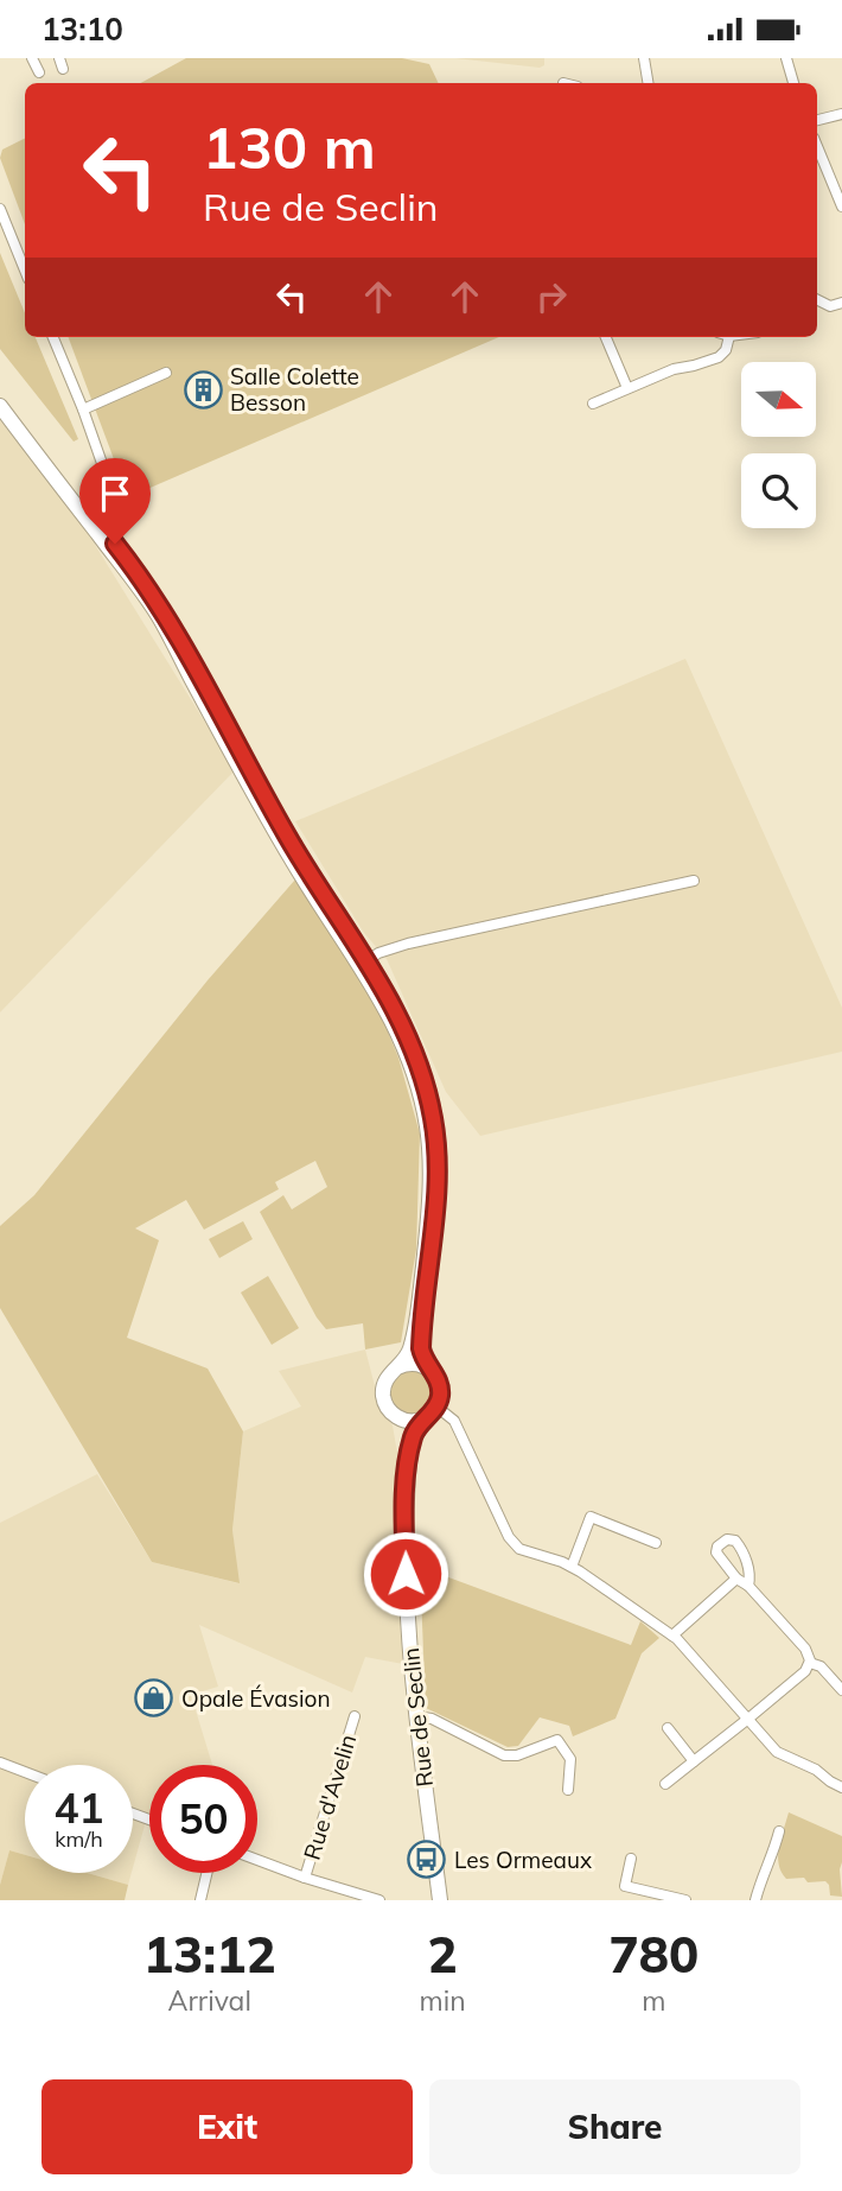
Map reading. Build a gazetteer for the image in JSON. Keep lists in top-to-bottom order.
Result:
{
  "streets": {
    "main road": ["Rue de Seclin"],
    "street": ["Rue d'Avelin"]
  },
  "places": {
    "building": ["Salle Colette Besson"],
    "shop": ["Opale Évasion"],
    "bus stop": ["Les Ormeaux"]
  },
  "north": "right",
  "page": {
    "status": "13:10",
    "turn": ["130 m", "Rue de Seclin"],
    "speed": "41 km/h",
    "limit": "50",
    "eta": [
      "13:12",
      "Arrival",
      "2",
      "min",
      "780",
      "m"
    ],
    "buttons": ["Exit", "Share"]
  }
}
